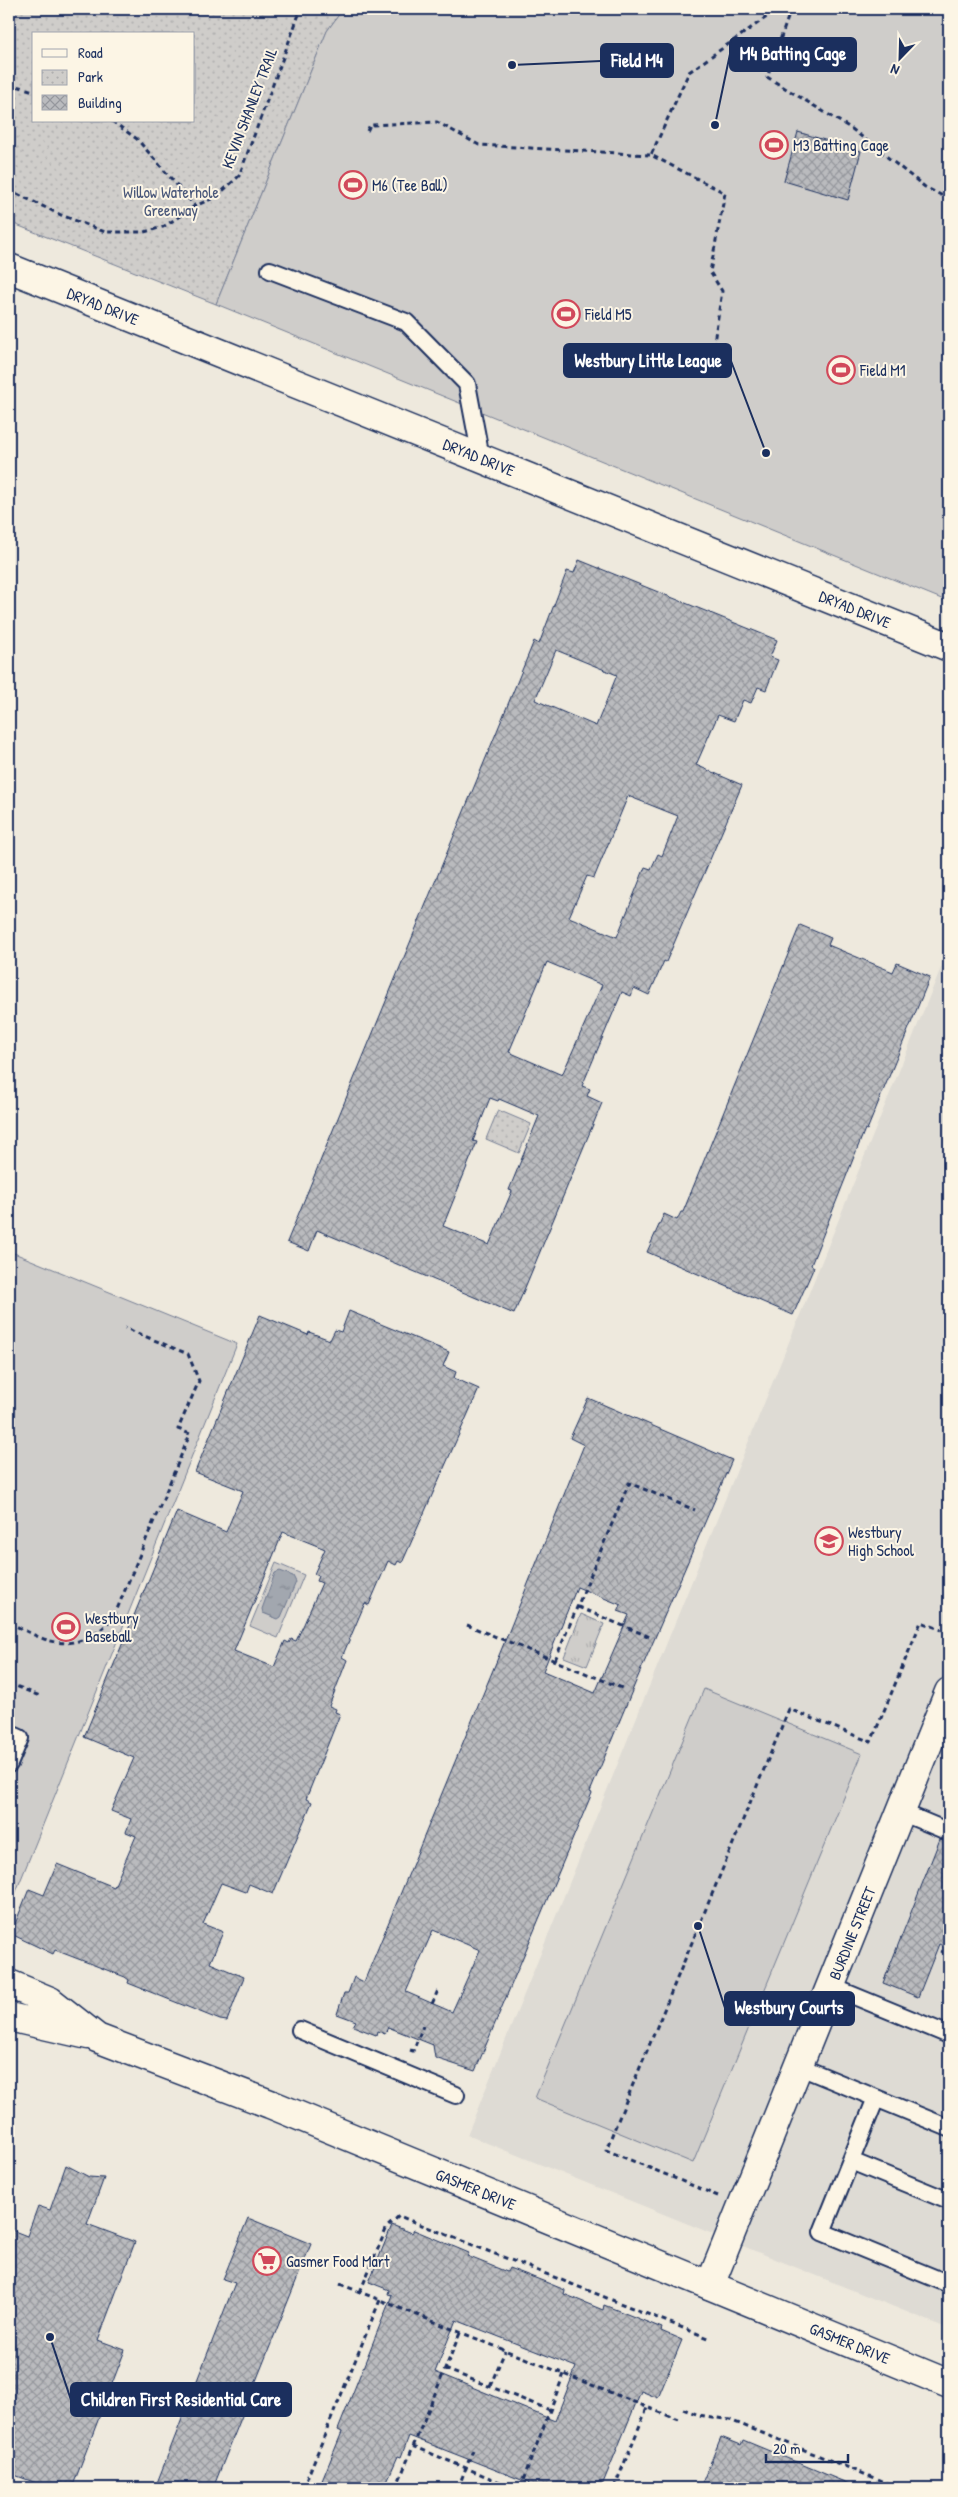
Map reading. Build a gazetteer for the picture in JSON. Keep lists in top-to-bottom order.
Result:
{
  "streets": {
    "street": ["DRYAD DRIVE", "BURDINE STREET", "GASMER DRIVE"],
    "path": ["KEVIN SHANLEY TRAIL"]
  },
  "crossings": [
    ["BURDINE STREET", "GASMER DRIVE"]
  ],
  "parks": ["Willow Waterhole Greenway"],
  "places": {
    "other": [
      "Field M4",
      "M4 Batting Cage",
      "Westbury Little League",
      "Westbury Courts",
      "Children First Residential Care"
    ],
    "sports": [
      "M3 Batting Cage",
      "M6 (Tee Ball)",
      "Field M5",
      "Field M1",
      "Westbury Baseball"
    ],
    "school or university": ["Westbury High School"],
    "supermarket": ["Gasmer Food Mart"]
  },
  "legend": ["Road", "Park", "Building"],
  "scale_bar": "20 m",
  "north": "bottom left"
}
